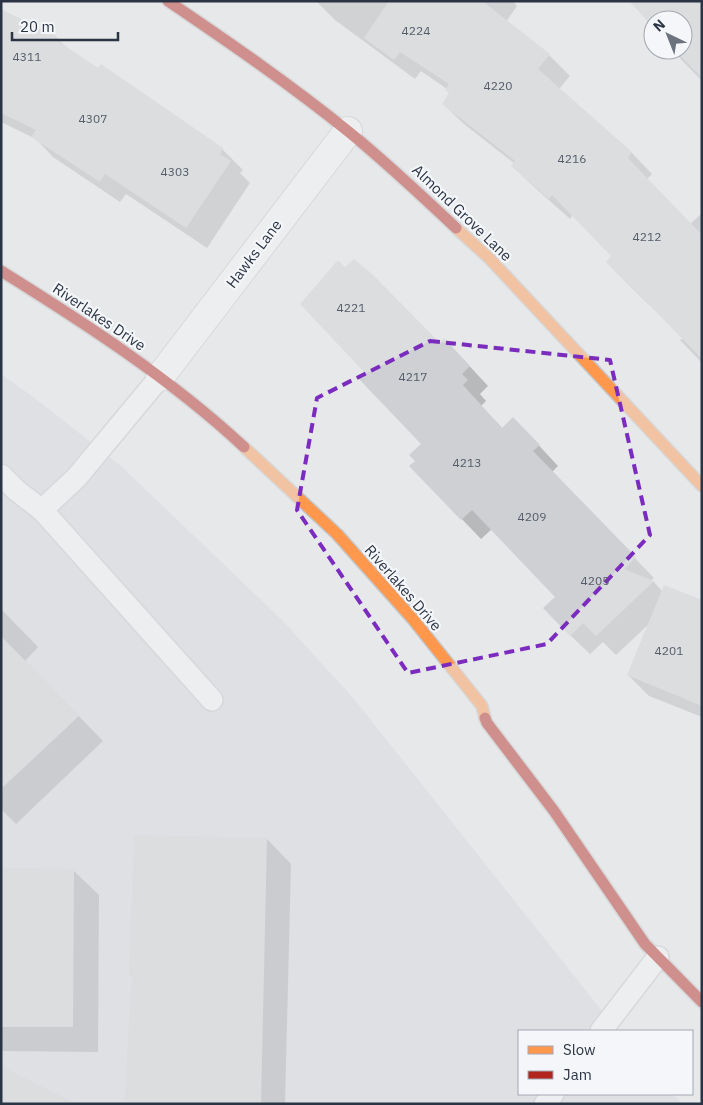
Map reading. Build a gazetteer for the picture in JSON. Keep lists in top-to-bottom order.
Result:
{
  "streets": {
    "main road": ["Almond Grove Lane", "Riverlakes Drive"],
    "street": ["Hawks Lane"]
  },
  "crossings": [
    ["Almond Grove Lane", "Hawks Lane"],
    ["Hawks Lane", "Riverlakes Drive"]
  ],
  "house_numbers": [
    "4224",
    "4311",
    "4220",
    "4307",
    "4216",
    "4303",
    "4212",
    "4221",
    "4217",
    "4213",
    "4209",
    "4205",
    "4201"
  ],
  "legend": ["Slow", "Jam"],
  "scale_bar": "20 m",
  "north": "top left"
}
